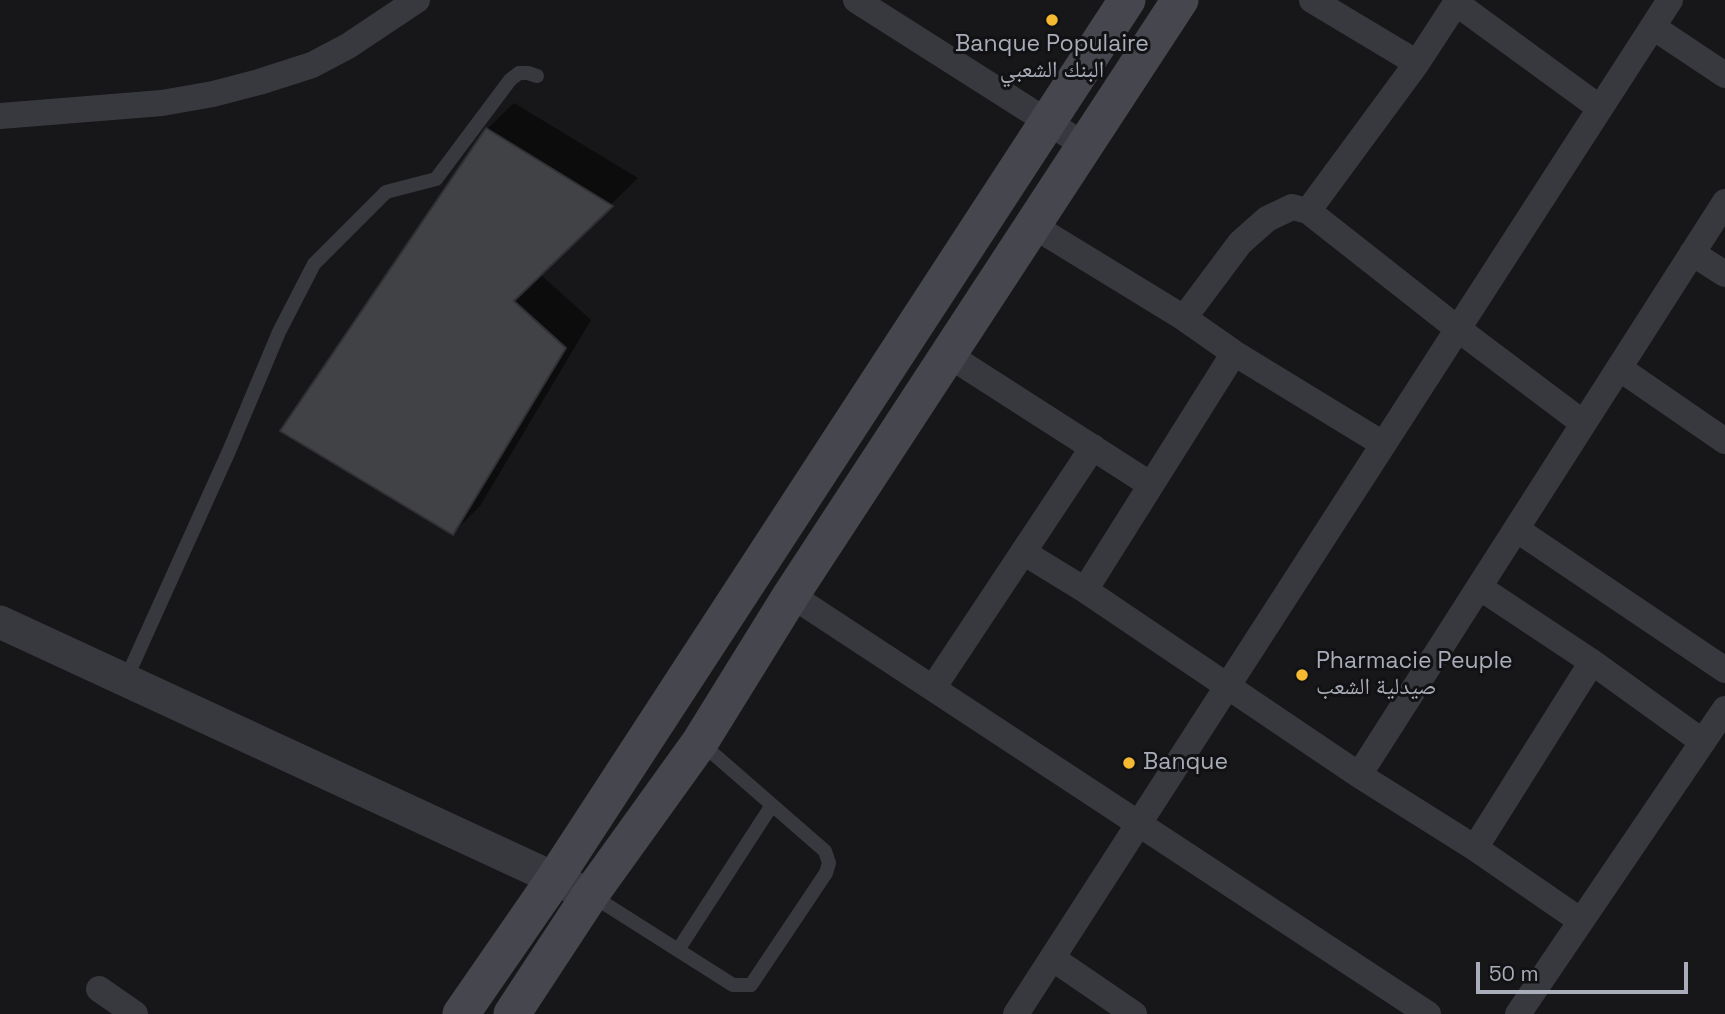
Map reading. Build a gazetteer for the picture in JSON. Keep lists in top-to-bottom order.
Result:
{
  "places": ["Banque Populaire البنك الشعبي", "Pharmacie Peuple صيدلية الشعب", "Banque"],
  "scale_bar": "50 m"
}
